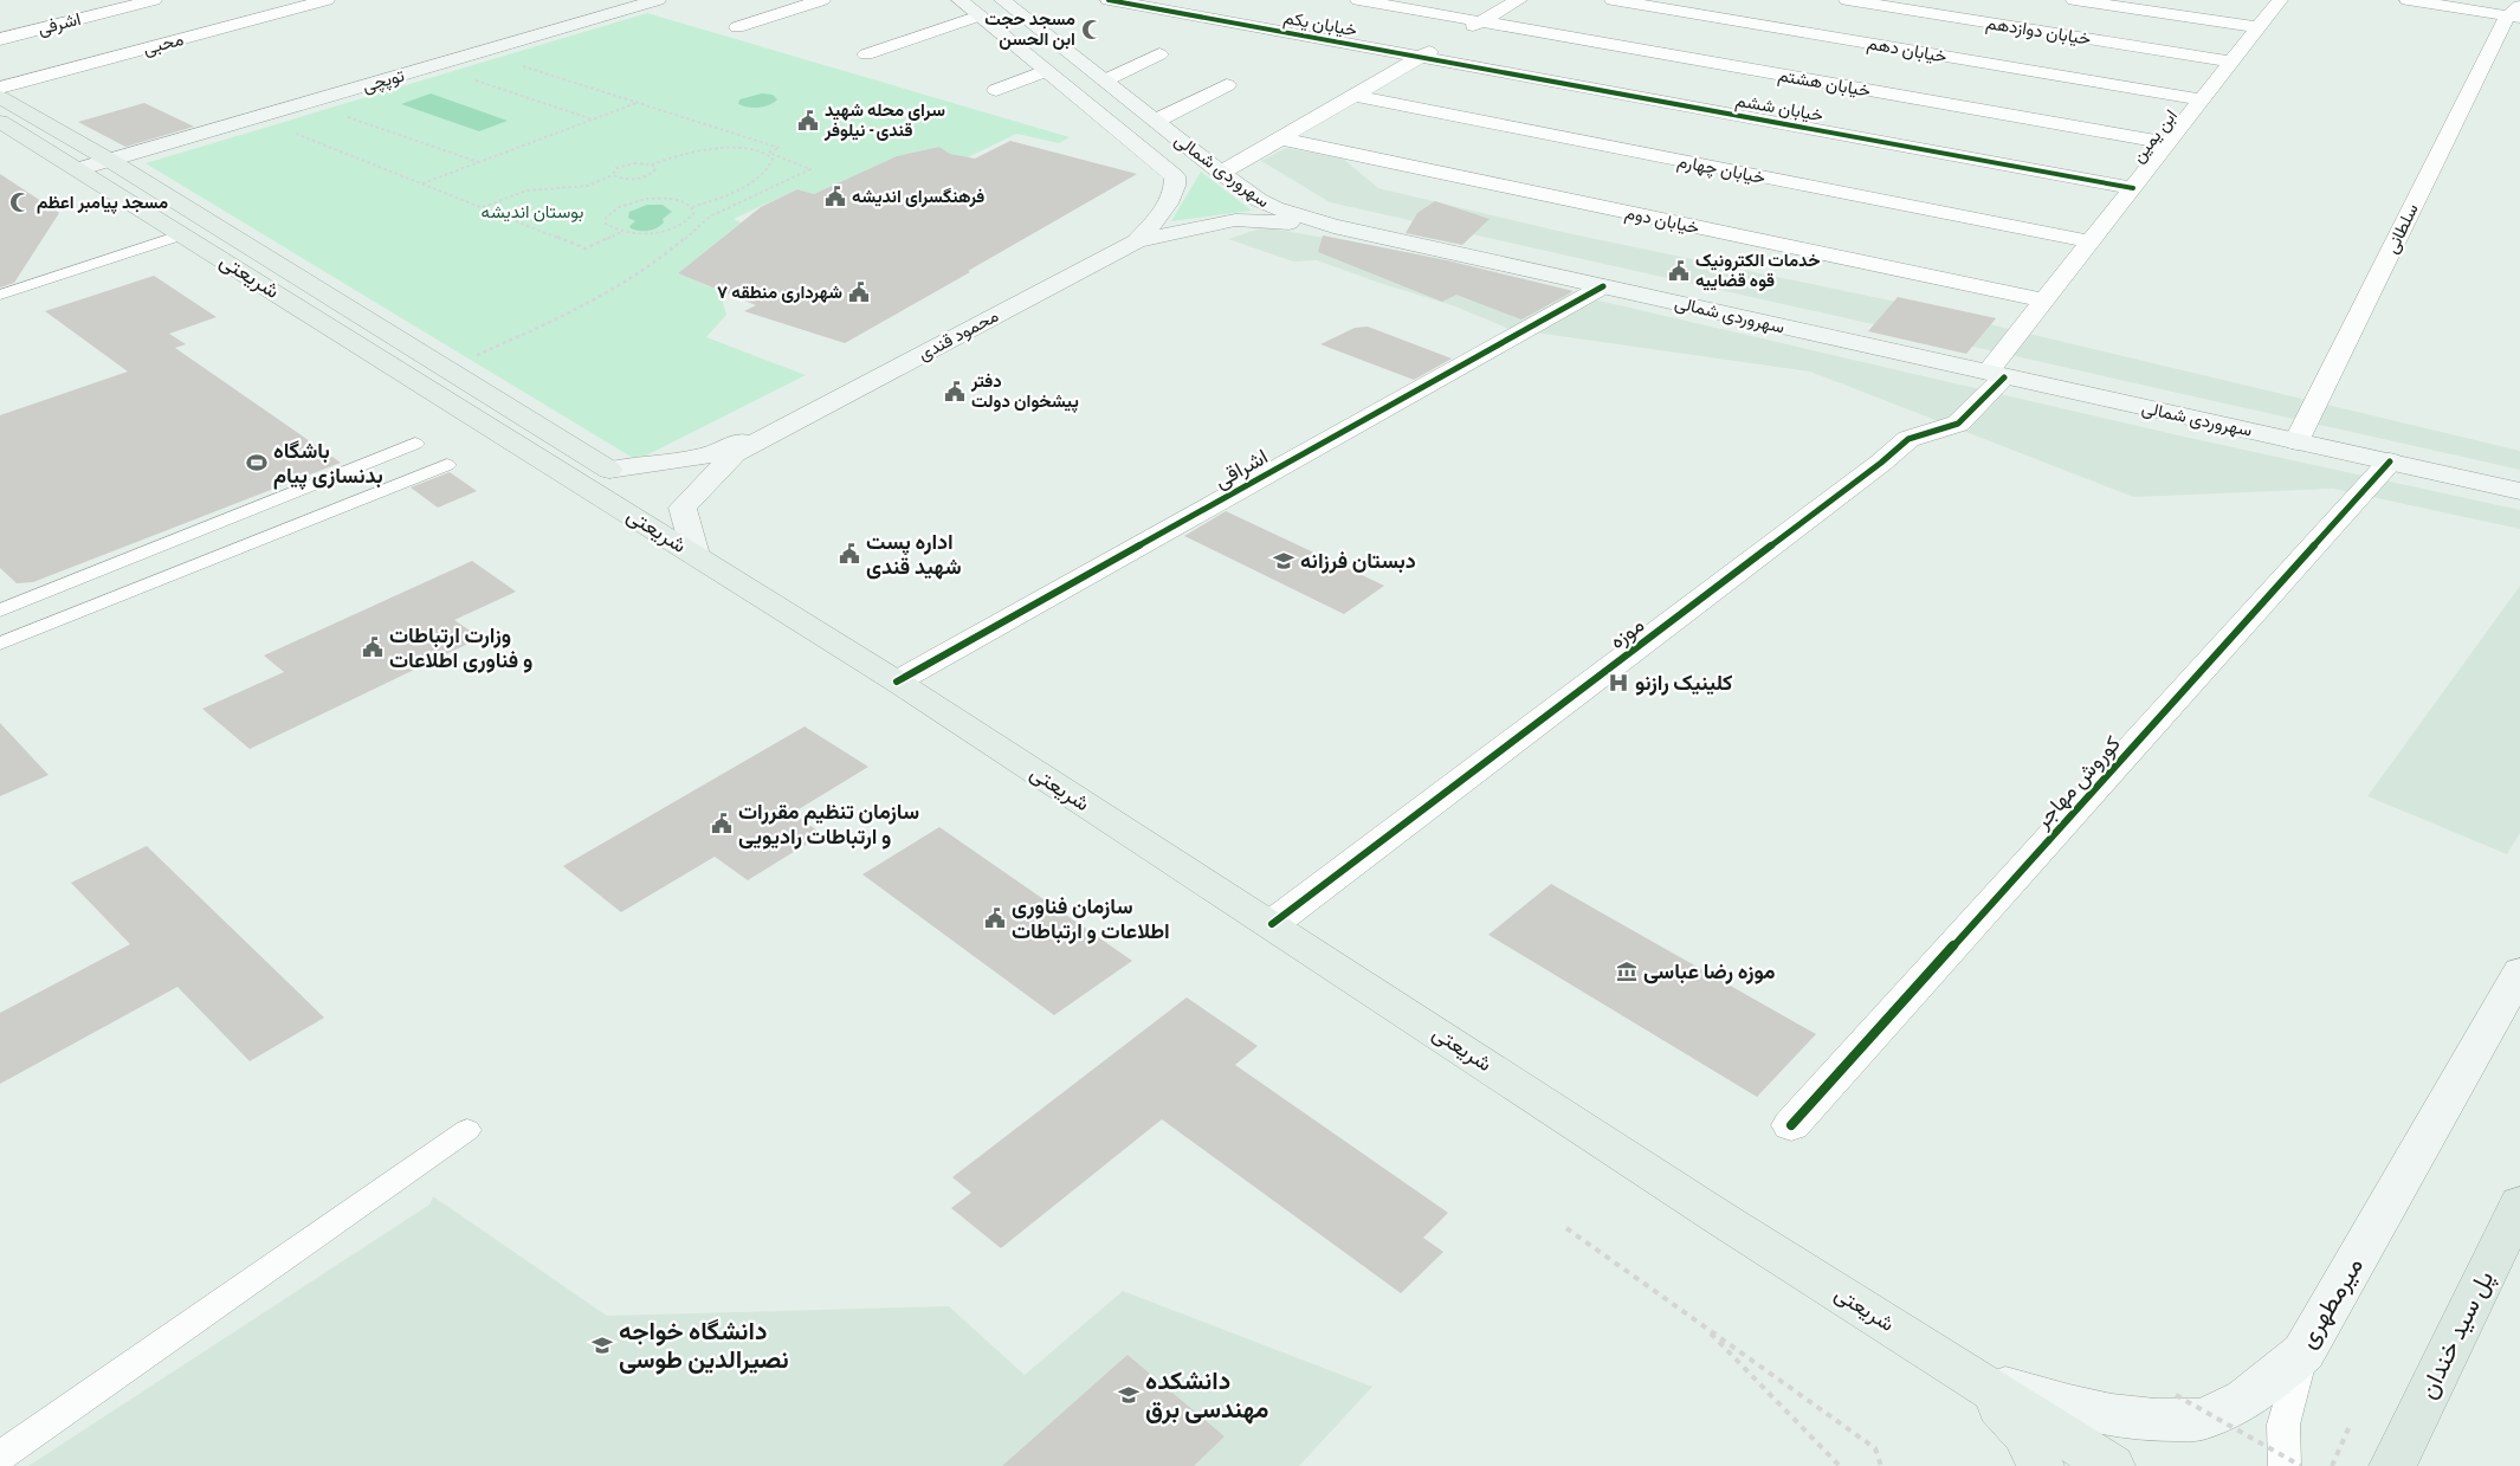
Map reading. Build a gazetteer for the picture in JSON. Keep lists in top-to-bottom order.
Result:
{
  "streets": {
    "highway": ["پل سید خندان"],
    "main road": [
      "توپچی",
      "سهروردی شمالی",
      "شریعتی",
      "محمود قندی",
      "میرمطهری"
    ],
    "street": [
      "اشرفی",
      "خیابان یکم",
      "خیابان دوازدهم",
      "محبی",
      "خیابان دهم",
      "خیابان هشتم",
      "خیابان ششم",
      "ابن یمین",
      "خیابان چهارم",
      "خیابان دوم",
      "سلطانی",
      "اشراقی",
      "موزه",
      "کوروش مهاجر"
    ]
  },
  "crossings": [
    ["خیابان یکم", "خیابان ششم"],
    ["خیابان دوازدهم", "ابن یمین"],
    ["خیابان دهم", "ابن یمین"],
    ["توپچی", "شریعتی"],
    ["خیابان هشتم", "ابن یمین"],
    ["خیابان ششم", "ابن یمین"],
    ["ابن یمین", "خیابان چهارم"],
    ["ابن یمین", "سهروردی شمالی"],
    ["ابن یمین", "خیابان دوم"],
    ["ابن یمین", "موزه"],
    ["سهروردی شمالی", "سلطانی"],
    ["سهروردی شمالی", "محمود قندی"],
    ["سهروردی شمالی", "اشراقی"],
    ["سهروردی شمالی", "موزه"],
    ["سهروردی شمالی", "کوروش مهاجر"],
    ["شریعتی", "محمود قندی"],
    ["شریعتی", "اشراقی"],
    ["شریعتی", "موزه"],
    ["شریعتی", "میرمطهری"]
  ],
  "parks": ["بوستان اندیشه"],
  "places": {
    "mosque": ["مسجد حجت ابن الحسن", "مسجد پیامبر اعظم"],
    "public building": [
      "سرای محله شهید قندی - نیلوفر",
      "فرهنگسرای اندیشه",
      "خدمات الکترونیک قوه قضاییه",
      "شهرداری منطقه ۷",
      "دفتر پیشخوان دولت",
      "اداره پست شهید قندی",
      "وزارت ارتباطات و فناوری اطلاعات",
      "سازمان تنظیم مقررات و ارتباطات رادیویی",
      "سازمان فناوری اطلاعات و ارتباطات"
    ],
    "sports": ["باشگاه بدنسازی پیام"],
    "school or university": ["دبستان فرزانه", "دانشگاه خواجه نصیرالدین طوسی", "دانشکده مهندسی برق"],
    "hospital": ["کلینیک رازنو"],
    "museum": ["موزه رضا عباسی"]
  }
}
